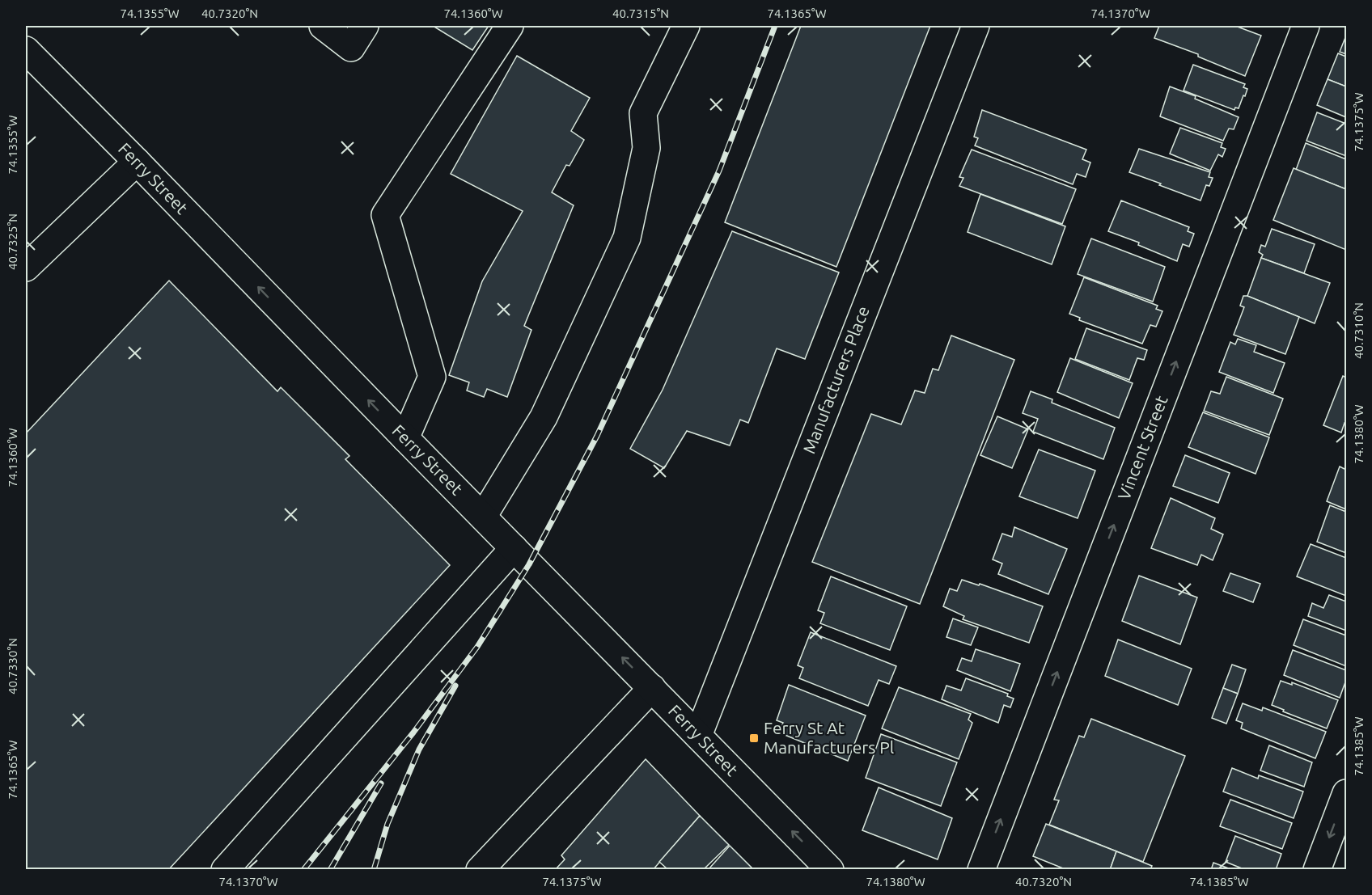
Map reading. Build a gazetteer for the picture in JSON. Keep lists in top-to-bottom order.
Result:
{
  "streets": {
    "street": ["Ferry Street", "Manufacturers Place", "Vincent Street"]
  },
  "crossings": [
    ["Ferry Street", "Manufacturers Place"]
  ],
  "one_way": ["Ferry Street", "Vincent Street"],
  "places": {
    "transit": ["Ferry St At Manufacturers Pl"]
  },
  "coordinates": [
    "74.1355°W",
    "40.7320°N",
    "74.1360°W",
    "40.7315°N",
    "74.1365°W",
    "74.1370°W",
    "74.1375°W",
    "40.7325°N",
    "40.7310°N",
    "74.1380°W",
    "40.7330°N",
    "74.1385°W"
  ]
}
